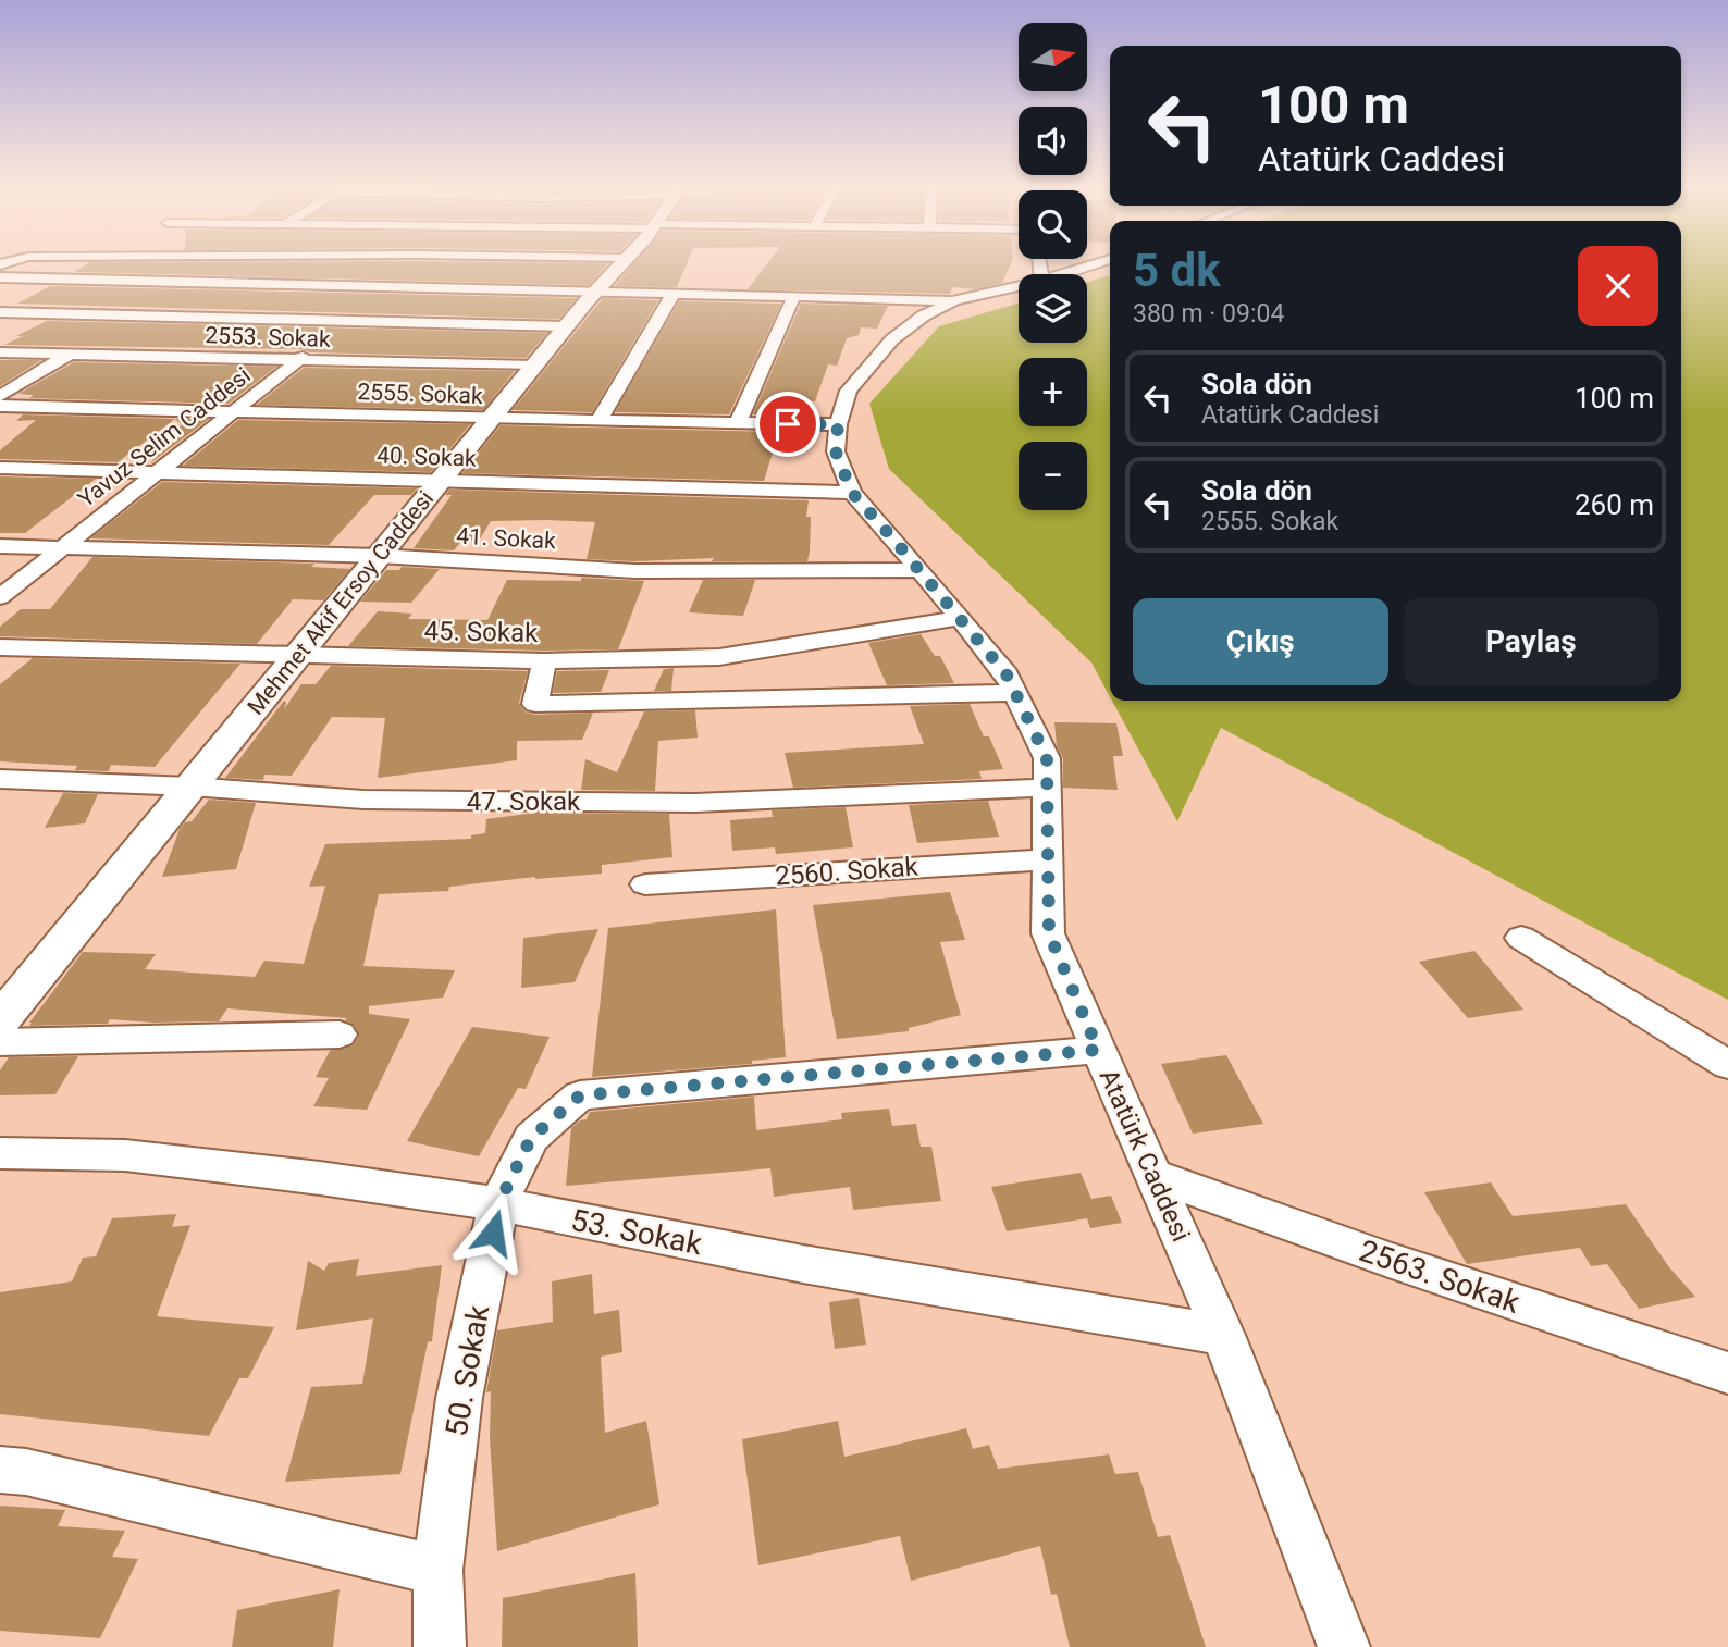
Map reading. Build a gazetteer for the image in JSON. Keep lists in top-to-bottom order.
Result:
{
  "streets": {
    "street": [
      "2553. Sokak",
      "2555. Sokak",
      "Yavuz Selim Caddesi",
      "40. Sokak",
      "41. Sokak",
      "Mehmet Akif Ersoy Caddesi",
      "45. Sokak",
      "47. Sokak",
      "2560. Sokak",
      "Atatürk Caddesi",
      "53. Sokak",
      "2563. Sokak",
      "50. Sokak"
    ]
  },
  "crossings": [
    ["2553. Sokak", "Yavuz Selim Caddesi"],
    ["2553. Sokak", "Mehmet Akif Ersoy Caddesi"],
    ["2555. Sokak", "Yavuz Selim Caddesi"],
    ["2555. Sokak", "Mehmet Akif Ersoy Caddesi"],
    ["2555. Sokak", "Atatürk Caddesi"],
    ["Yavuz Selim Caddesi", "40. Sokak"],
    ["Yavuz Selim Caddesi", "41. Sokak"],
    ["40. Sokak", "Mehmet Akif Ersoy Caddesi"],
    ["40. Sokak", "Atatürk Caddesi"],
    ["41. Sokak", "Mehmet Akif Ersoy Caddesi"],
    ["41. Sokak", "Atatürk Caddesi"],
    ["Mehmet Akif Ersoy Caddesi", "45. Sokak"],
    ["Mehmet Akif Ersoy Caddesi", "47. Sokak"],
    ["45. Sokak", "Atatürk Caddesi"],
    ["47. Sokak", "Atatürk Caddesi"],
    ["2560. Sokak", "Atatürk Caddesi"],
    ["Atatürk Caddesi", "53. Sokak"],
    ["Atatürk Caddesi", "2563. Sokak"],
    ["Atatürk Caddesi", "50. Sokak"],
    ["53. Sokak", "50. Sokak"]
  ],
  "north": "right",
  "page": {
    "map_buttons": ["+", "−"],
    "turn": ["100 m", "Atatürk Caddesi"],
    "heading": ["5 dk", "380 m · 09:04"],
    "list": [
      {
        "name": "Sola dön",
        "note": "Atatürk Caddesi",
        "value": "100 m"
      },
      {
        "name": "Sola dön",
        "note": "2555. Sokak",
        "value": "260 m"
      }
    ],
    "buttons": ["Çıkış", "Paylaş"]
  }
}
